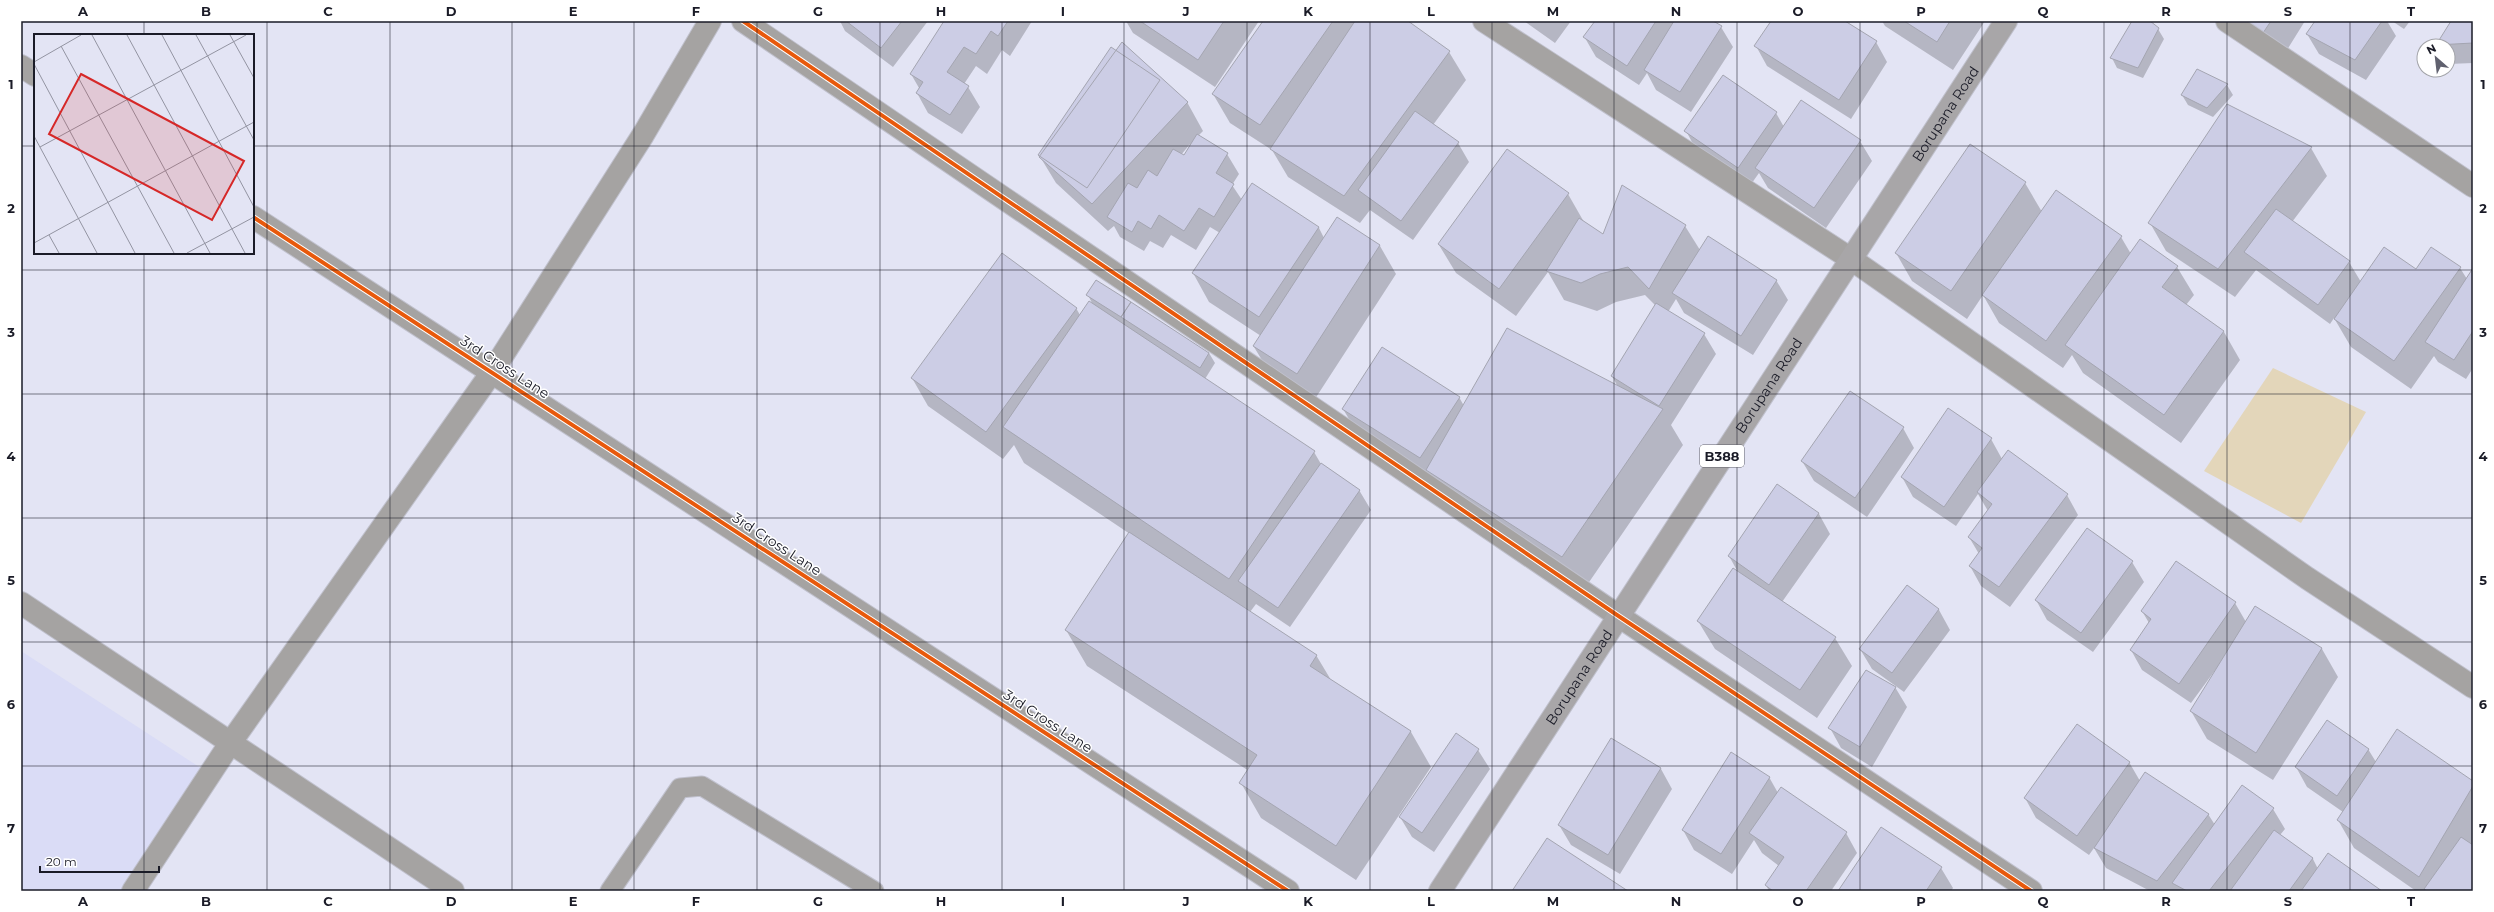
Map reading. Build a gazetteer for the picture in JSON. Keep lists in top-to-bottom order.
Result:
{
  "streets": {
    "main road": ["Borupana Road", "B388"],
    "street": ["3rd Cross Lane"]
  },
  "scale_bar": "20 m",
  "north": "top left",
  "grid": {
    "columns": [
      "A",
      "B",
      "C",
      "D",
      "E",
      "F",
      "G",
      "H",
      "I",
      "J",
      "K",
      "L",
      "M",
      "N",
      "O",
      "P",
      "Q",
      "R",
      "S",
      "T"
    ],
    "rows": [
      "1",
      "2",
      "3",
      "4",
      "5",
      "6",
      "7"
    ]
  }
}
